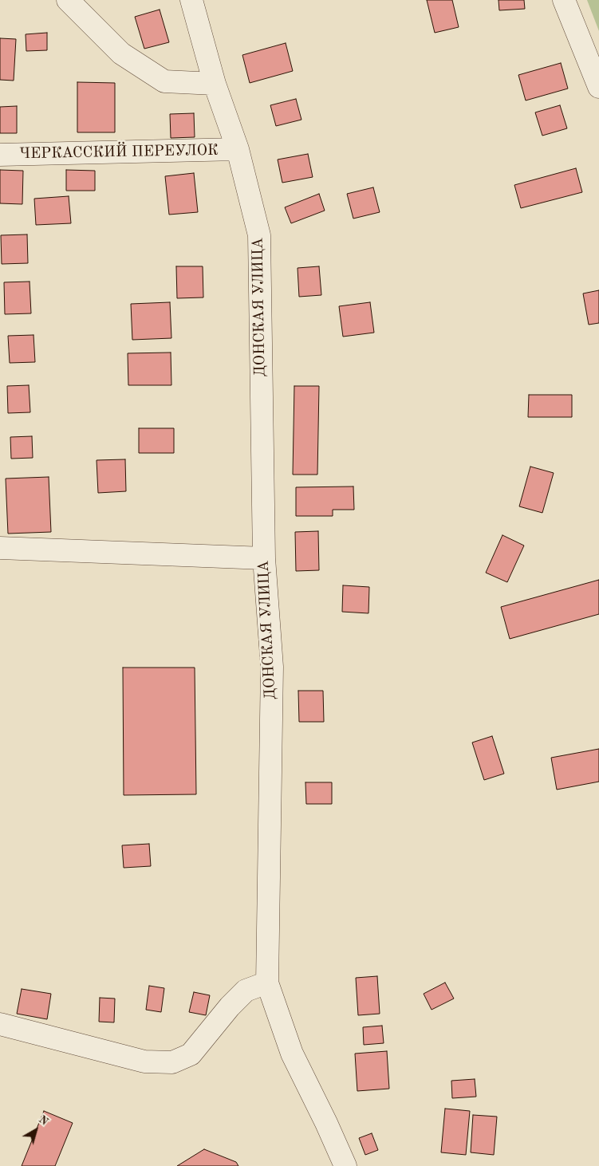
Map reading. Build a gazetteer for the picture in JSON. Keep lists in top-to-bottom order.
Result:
{
  "streets": {
    "street": ["ЧЕРКАССКИЙ ПЕРЕУЛОК", "ДОНСКАЯ УЛИЦА"]
  },
  "crossings": [
    ["ЧЕРКАССКИЙ ПЕРЕУЛОК", "ДОНСКАЯ УЛИЦА"]
  ],
  "north": "top right"
}
